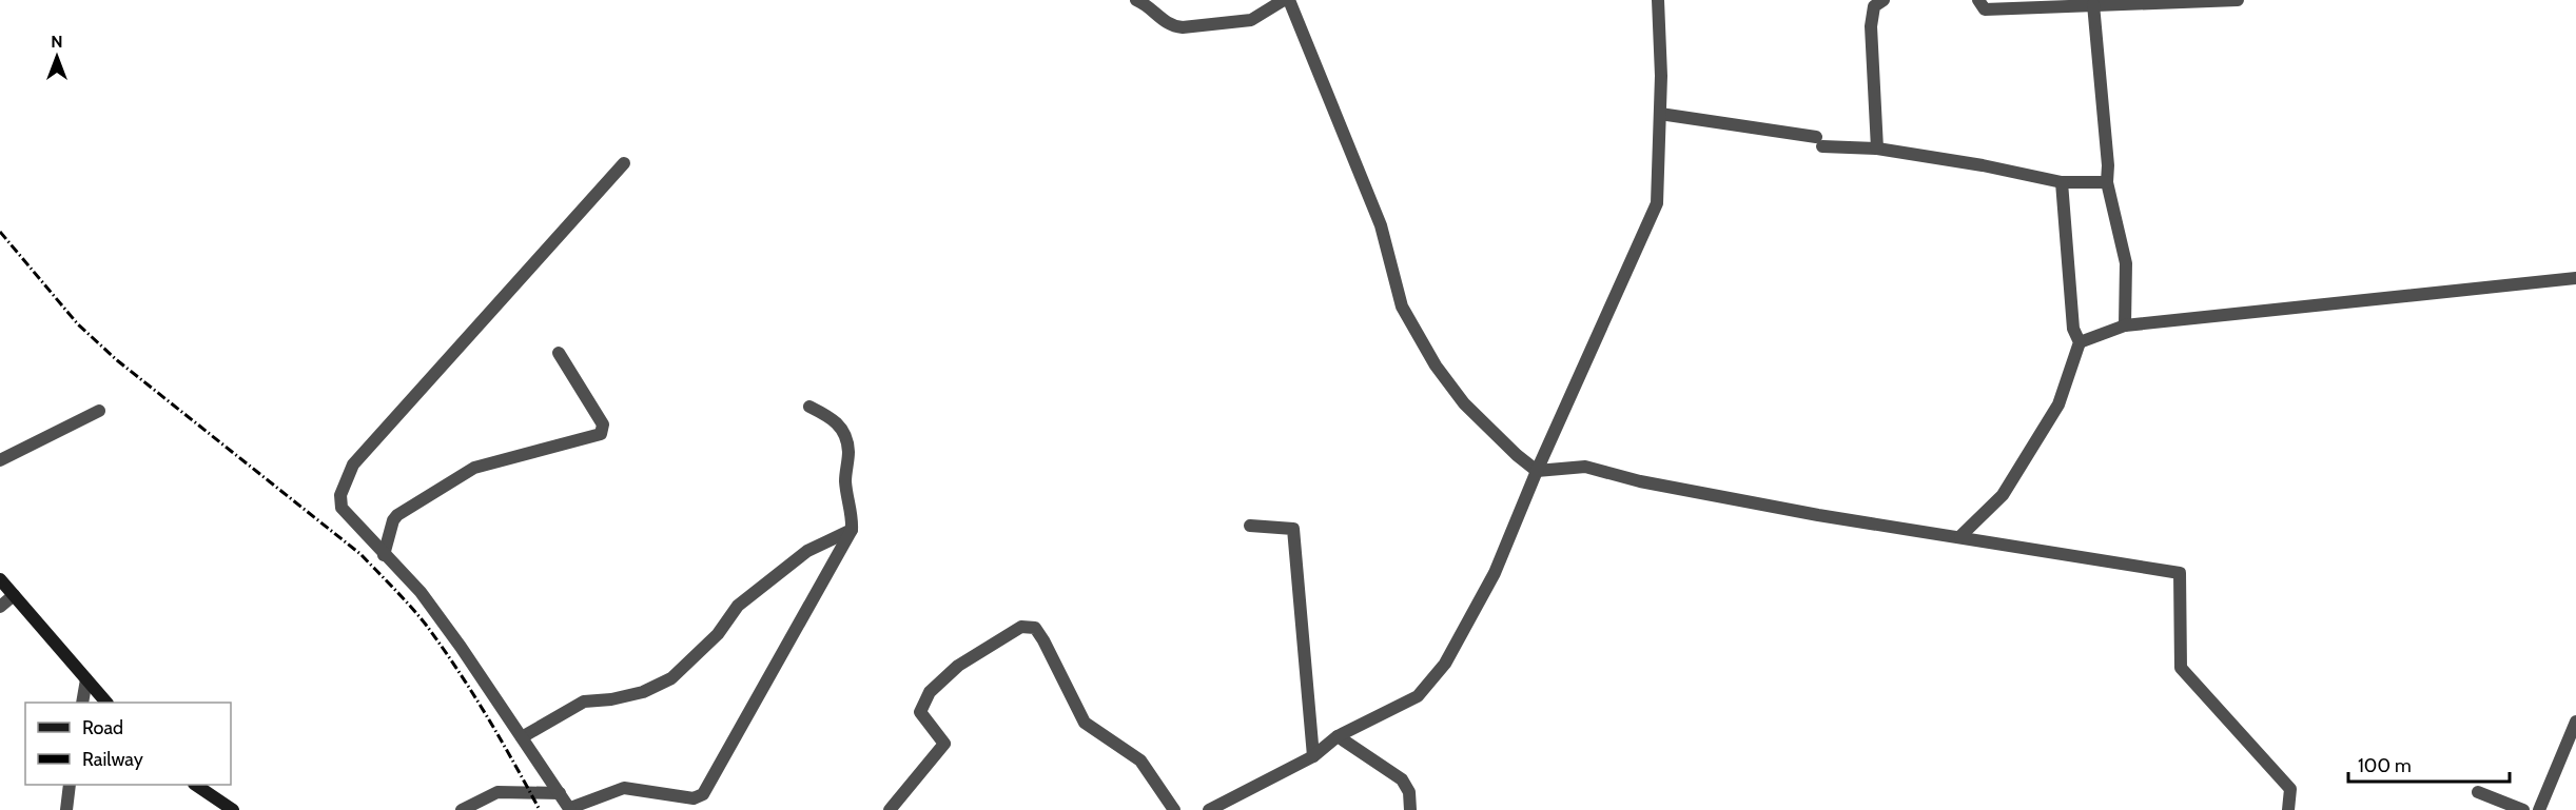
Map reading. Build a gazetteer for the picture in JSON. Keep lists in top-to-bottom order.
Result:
{
  "legend": ["Road", "Railway"],
  "scale_bar": "100 m",
  "north": "top"
}
